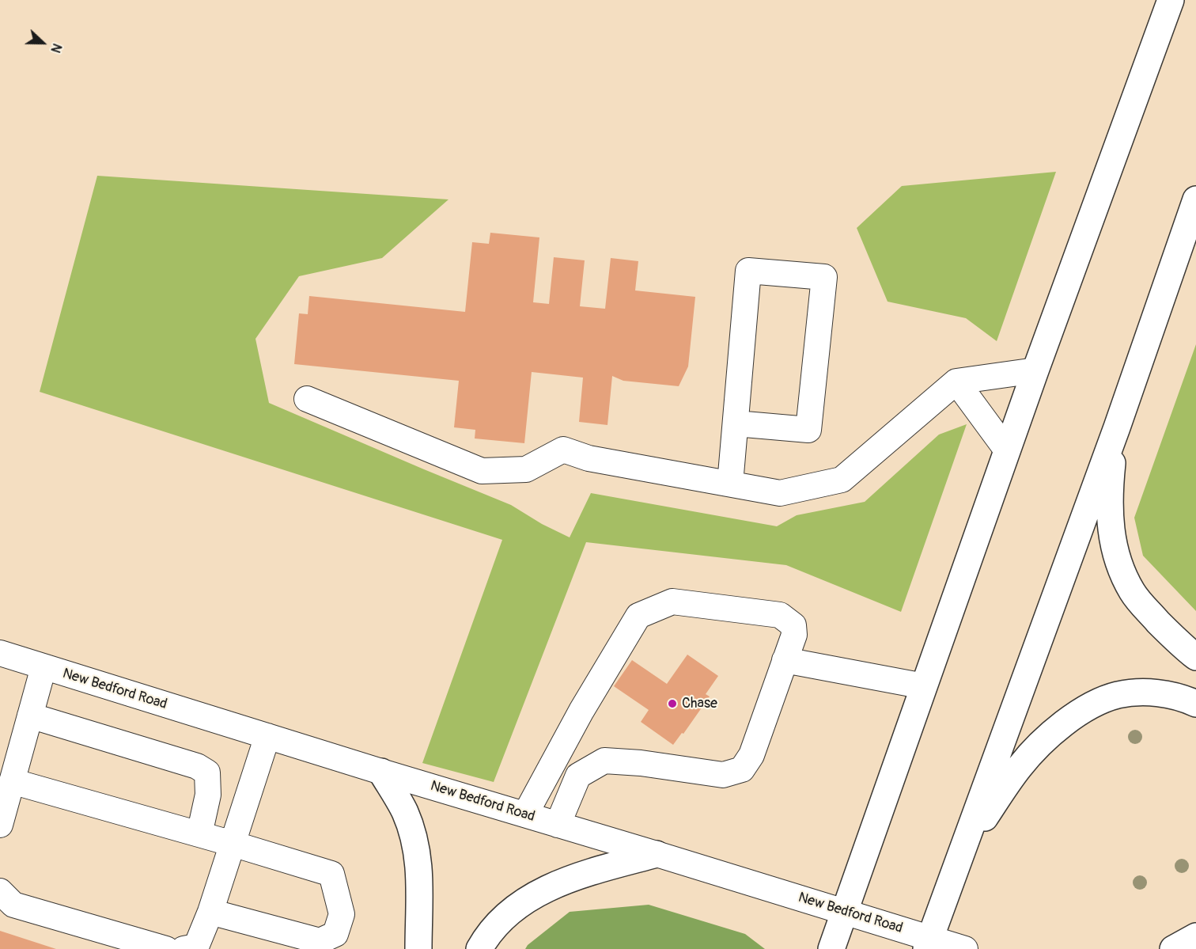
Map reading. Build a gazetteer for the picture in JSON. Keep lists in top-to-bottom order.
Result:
{
  "streets": {
    "street": ["New Bedford Road"]
  },
  "places": ["Chase"],
  "north": "right"
}
